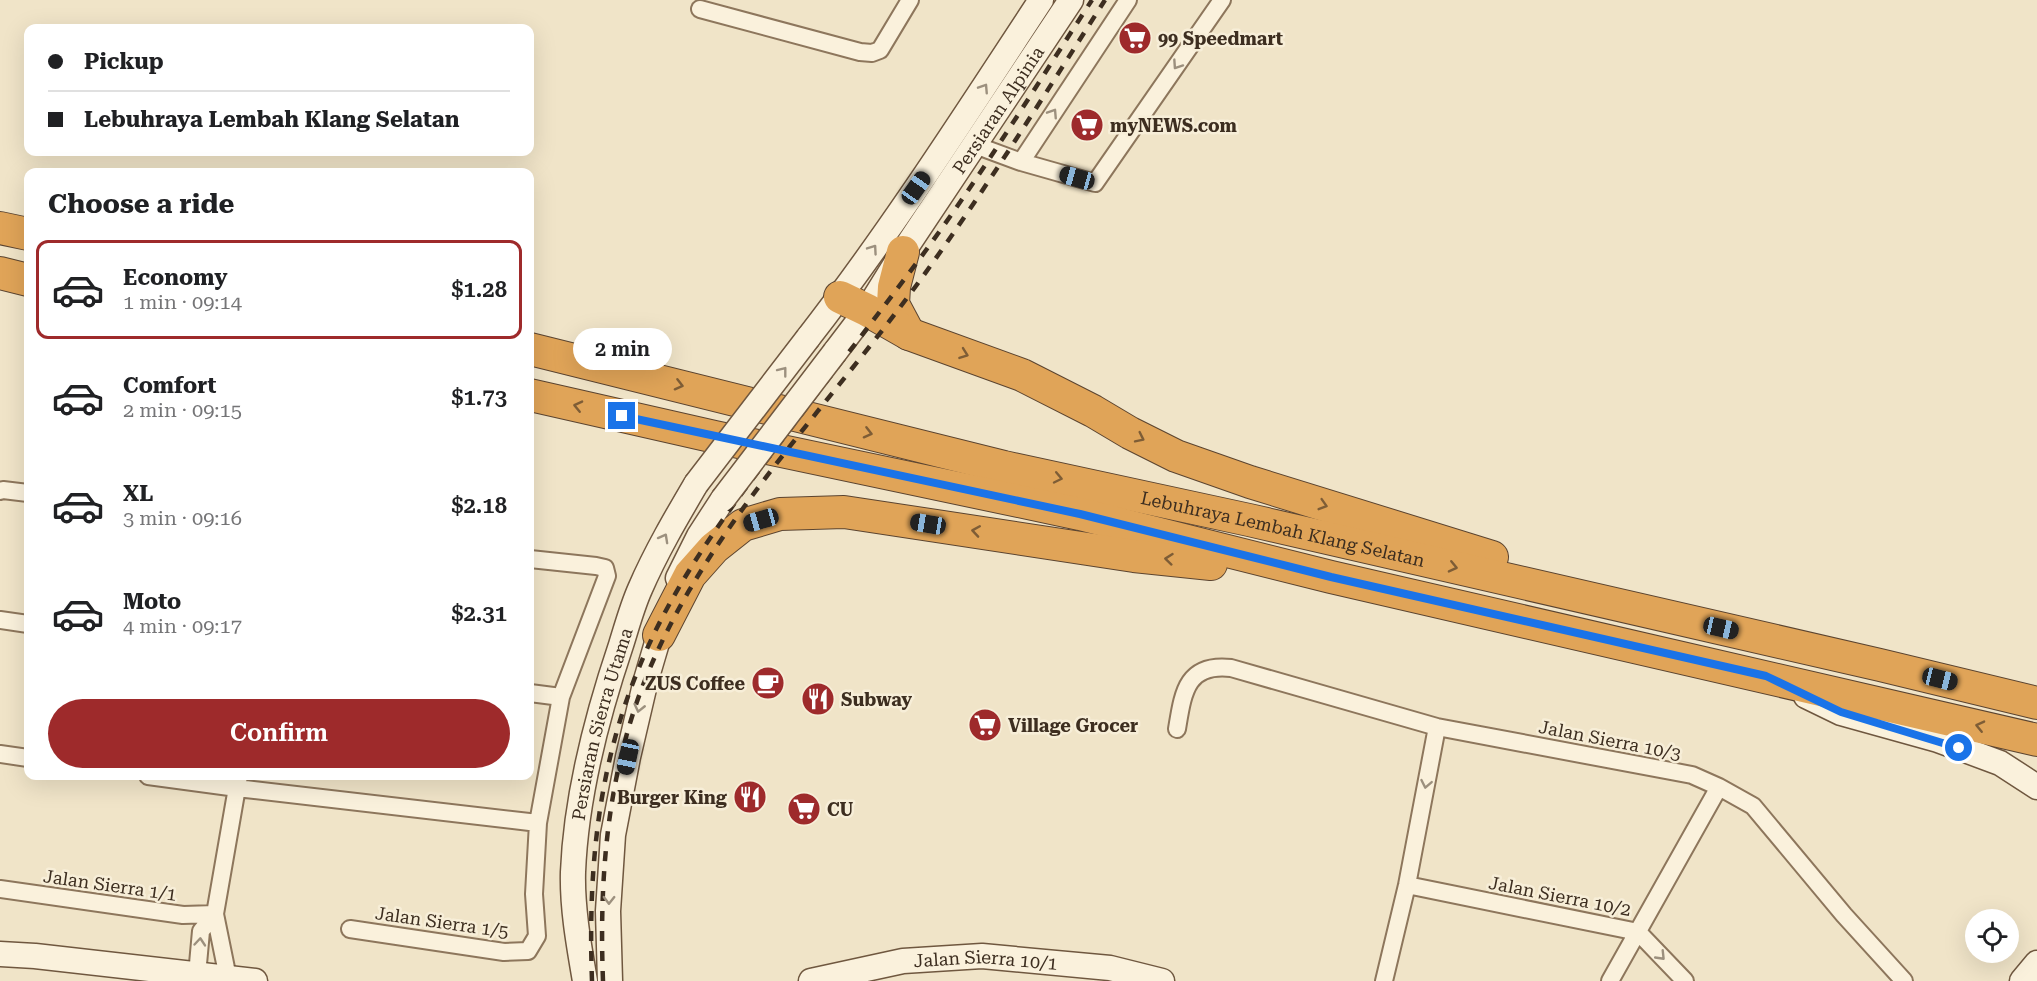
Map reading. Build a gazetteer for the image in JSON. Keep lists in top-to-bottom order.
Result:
{
  "streets": {
    "highway": ["Lebuhraya Lembah Klang Selatan"],
    "main road": ["Persiaran Alpinia", "Persiaran Sierra Utama", "Jalan Sierra 10/1"],
    "street": [
      "Jalan Sierra 10/3",
      "Jalan Sierra 1/1",
      "Jalan Sierra 10/2",
      "Jalan Sierra 1/5"
    ]
  },
  "crossings": [
    ["Persiaran Alpinia", "Persiaran Sierra Utama"]
  ],
  "places": {
    "supermarket": [
      "99 Speedmart",
      "myNEWS.com",
      "Village Grocer",
      "CU"
    ],
    "cafe": ["ZUS Coffee"],
    "restaurant": ["Subway", "Burger King"]
  },
  "page": {
    "banner": ["Pickup", "Lebuhraya Lembah Klang Selatan"],
    "heading": "Choose a ride",
    "list": [
      {
        "name": "Economy",
        "note": "1 min · 09:14",
        "value": "$1.28"
      },
      {
        "name": "Comfort",
        "note": "2 min · 09:15",
        "value": "$1.73"
      },
      {
        "name": "XL",
        "note": "3 min · 09:16",
        "value": "$2.18"
      },
      {
        "name": "Moto",
        "note": "4 min · 09:17",
        "value": "$2.31"
      }
    ],
    "bubble": "2 min",
    "buttons": "Confirm"
  }
}
